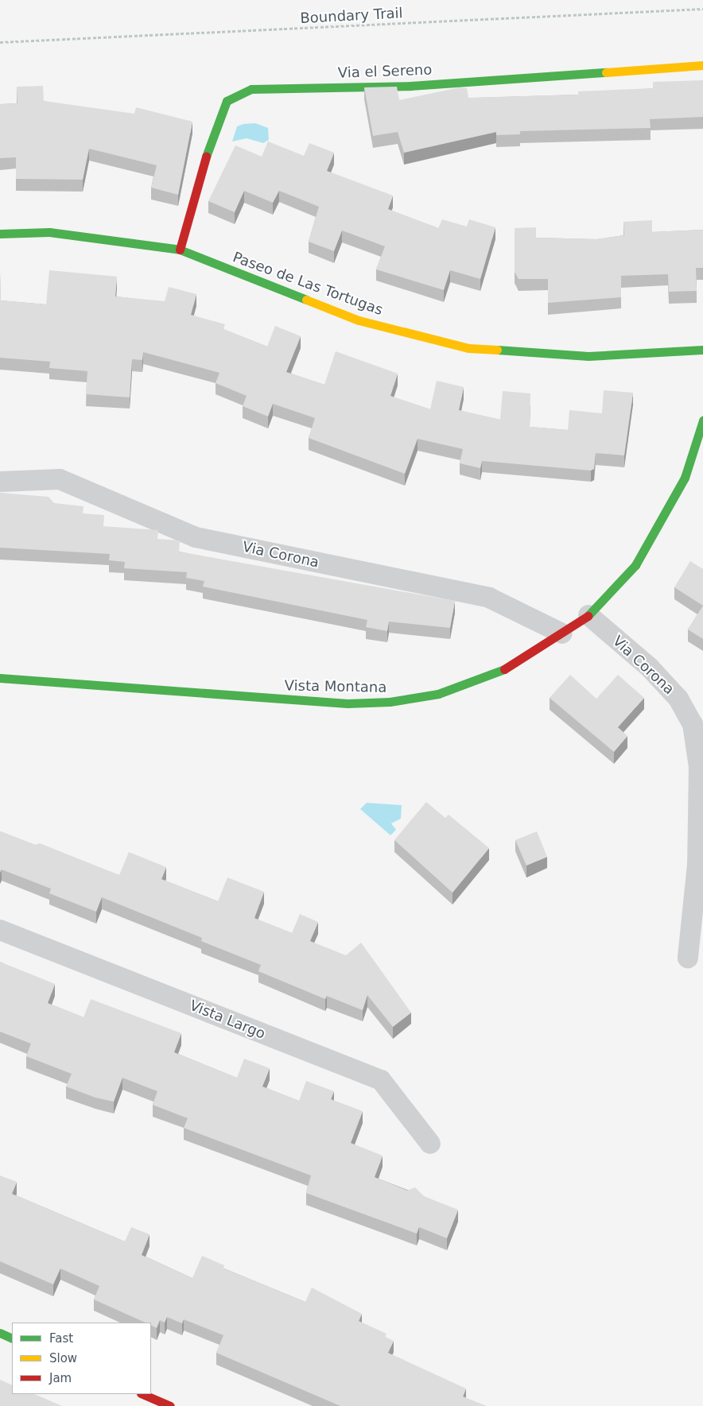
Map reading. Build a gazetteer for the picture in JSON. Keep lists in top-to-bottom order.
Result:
{
  "streets": {
    "street": [
      "Via el Sereno",
      "Paseo de Las Tortugas",
      "Via Corona",
      "Vista Montana",
      "Vista Largo"
    ],
    "path": ["Boundary Trail"]
  },
  "crossings": [
    ["Via el Sereno", "Paseo de Las Tortugas"],
    ["Via Corona", "Vista Montana"]
  ],
  "legend": ["Fast", "Slow", "Jam"]
}
